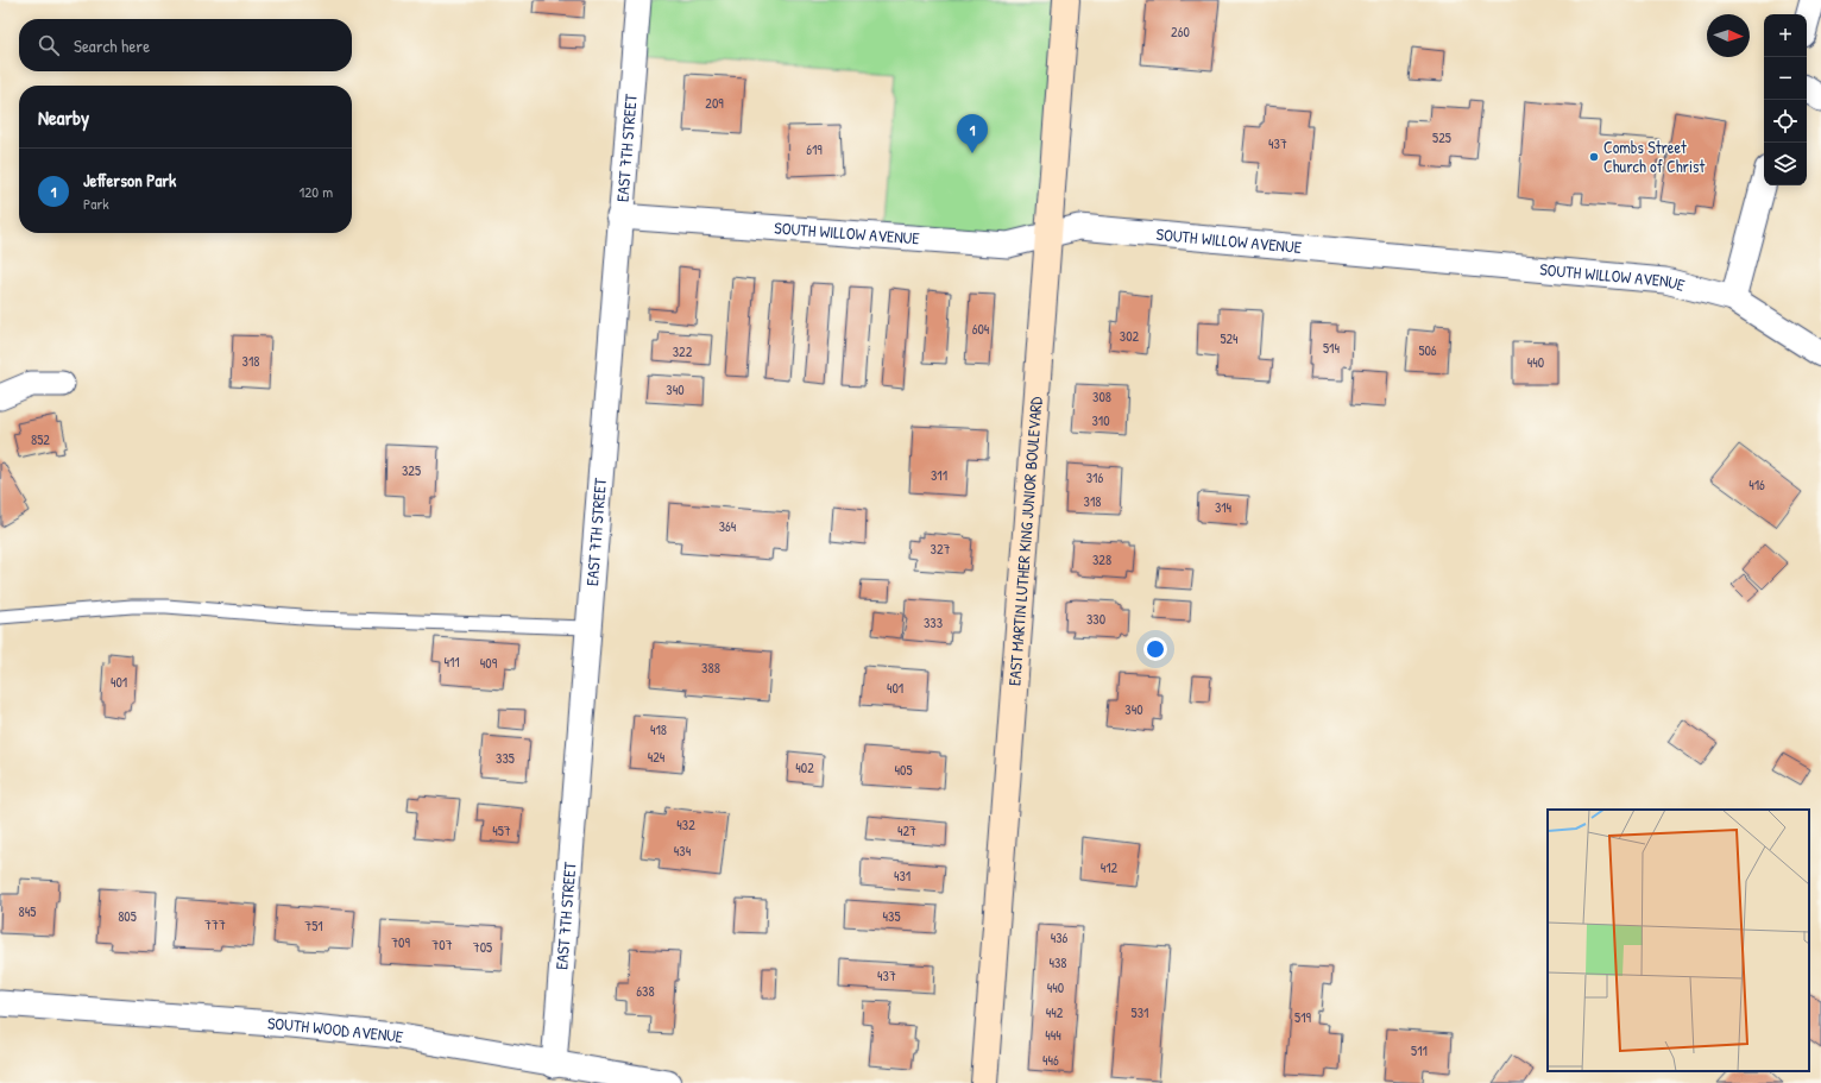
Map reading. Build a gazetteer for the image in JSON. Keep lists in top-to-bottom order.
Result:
{
  "streets": {
    "main road": ["EAST MARTIN LUTHER KING JUNIOR BOULEVARD"],
    "street": ["EAST 7TH STREET", "SOUTH WILLOW AVENUE", "SOUTH WOOD AVENUE"]
  },
  "crossings": [
    ["EAST 7TH STREET", "SOUTH WILLOW AVENUE"],
    ["EAST 7TH STREET", "SOUTH WOOD AVENUE"],
    ["SOUTH WILLOW AVENUE", "EAST MARTIN LUTHER KING JUNIOR BOULEVARD"]
  ],
  "places": ["Combs Street Church of Christ"],
  "house_numbers": [
    "260",
    "209",
    "525",
    "437",
    "619",
    "604",
    "302",
    "524",
    "514",
    "506",
    "322",
    "318",
    "440",
    "340",
    "308",
    "310",
    "852",
    "325",
    "311",
    "316",
    "416",
    "318",
    "314",
    "364",
    "327",
    "328",
    "330",
    "333",
    "411",
    "409",
    "388",
    "401",
    "401",
    "340",
    "418",
    "424",
    "335",
    "402",
    "405",
    "432",
    "457",
    "427",
    "434",
    "412",
    "431",
    "845",
    "805",
    "435",
    "777",
    "751",
    "436",
    "709",
    "707",
    "705",
    "438",
    "437",
    "440",
    "638",
    "442",
    "531",
    "519",
    "444",
    "511",
    "446"
  ],
  "north": "right",
  "page": {
    "map_buttons": ["+", "−"],
    "search": "Search here",
    "heading": "Nearby",
    "pins": "1",
    "list": [
      {
        "mark": "1",
        "name": "Jefferson Park",
        "note": "Park",
        "value": "120 m"
      }
    ]
  }
}
